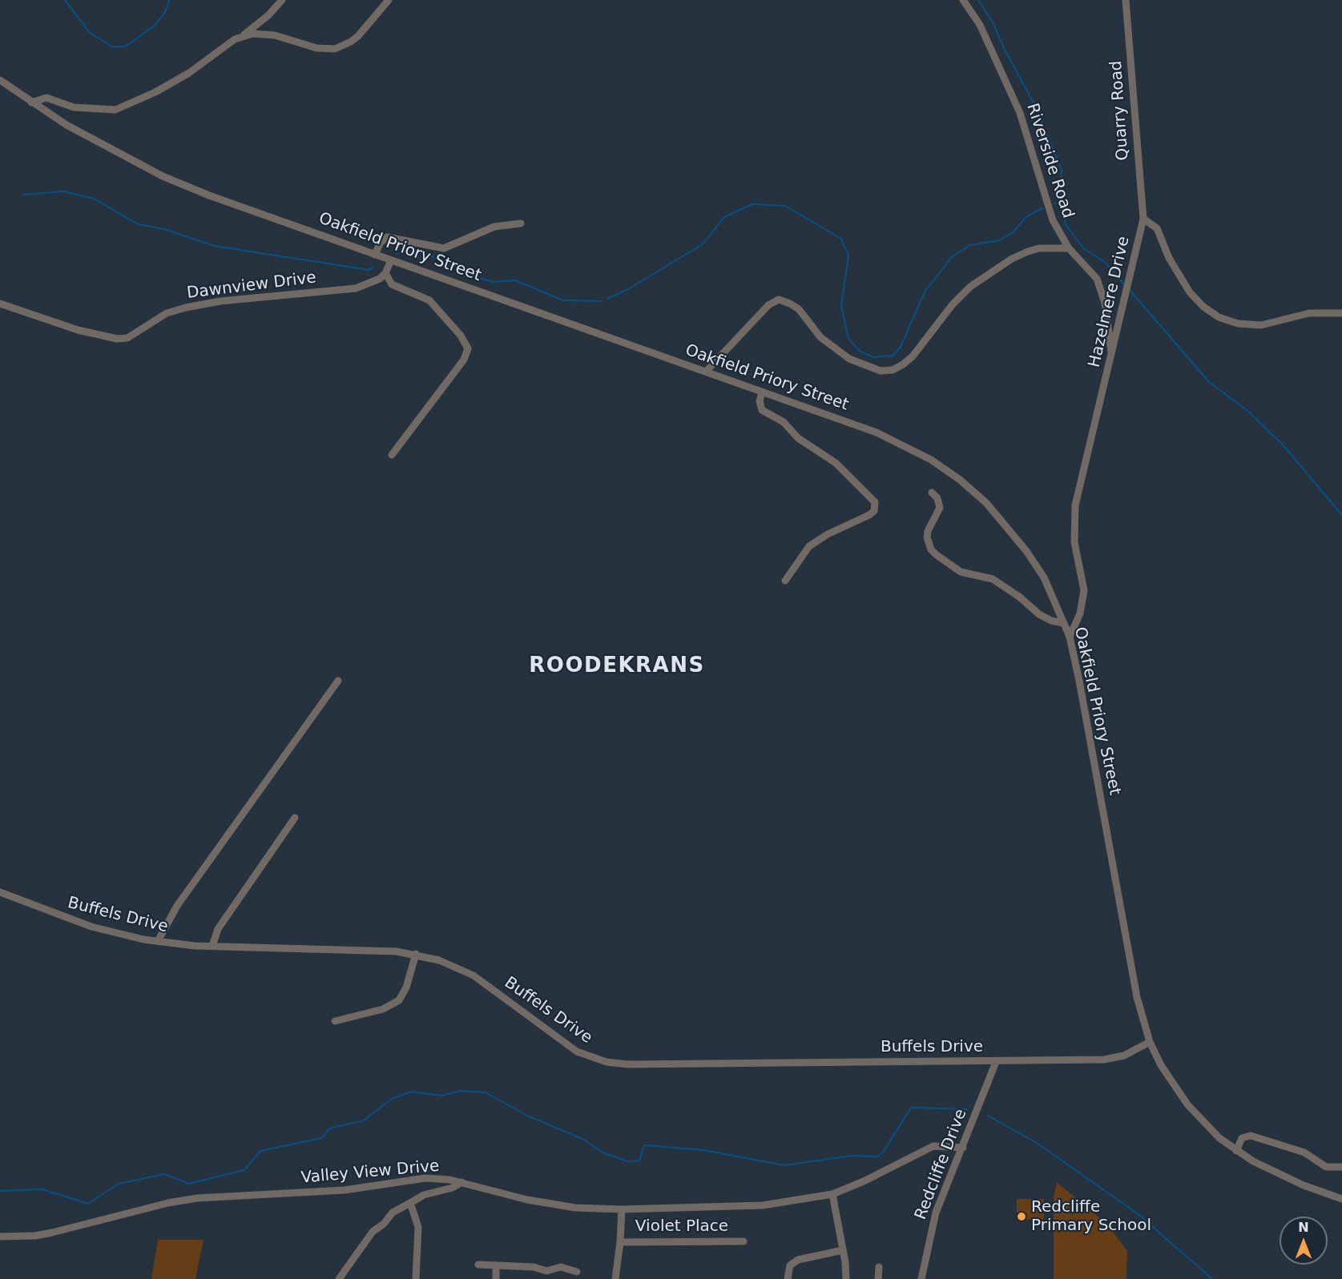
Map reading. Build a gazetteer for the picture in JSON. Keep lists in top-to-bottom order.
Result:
{
  "streets": {
    "street": [
      "Quarry Road",
      "Riverside Road",
      "Oakfield Priory Street",
      "Dawnview Drive",
      "Hazelmere Drive",
      "Buffels Drive",
      "Redcliffe Drive",
      "Valley View Drive",
      "Violet Place"
    ]
  },
  "crossings": [
    ["Quarry Road", "Hazelmere Drive"],
    ["Riverside Road", "Hazelmere Drive"],
    ["Oakfield Priory Street", "Hazelmere Drive"],
    ["Oakfield Priory Street", "Buffels Drive"],
    ["Buffels Drive", "Redcliffe Drive"],
    ["Redcliffe Drive", "Valley View Drive"]
  ],
  "districts": ["ROODEKRANS"],
  "places": ["Redcliffe Primary School"],
  "north": "top"
}
